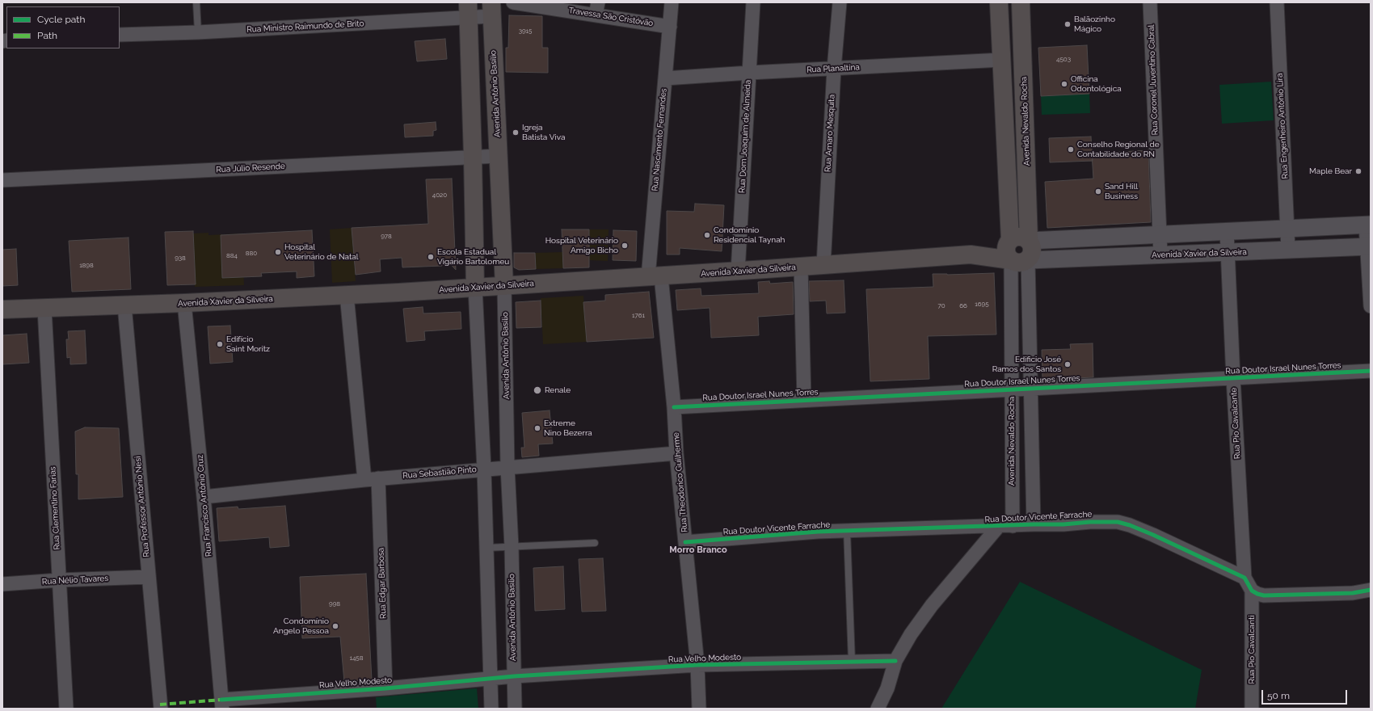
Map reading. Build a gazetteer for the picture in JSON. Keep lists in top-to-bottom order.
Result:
{
  "streets": {
    "main road": ["Avenida Antônio Basílio", "Avenida Nevaldo Rocha", "Avenida Xavier da Silveira"],
    "street": [
      "Travessa São Cristóvão",
      "Rua Ministro Raimundo de Brito",
      "Rua Planaltina",
      "Rua Coronel Juventino Cabral",
      "Rua Engenheiro Antônio Lira",
      "Rua Amaro Mesquita",
      "Rua Dom Joaquim de Almeida",
      "Rua Nascimento Fernandes",
      "Rua Júlio Resende",
      "Rua Doutor Israel Nunes Torres",
      "Rua Pio Cavalcante",
      "Rua Sebastião Pinto",
      "Rua Theodorico Guilherme",
      "Rua Francisco Antônio Cruz",
      "Rua Professor Antônio Nesi",
      "Rua Clementino Farias",
      "Rua Doutor Vicente Farrache",
      "Rua Nélio Tavares",
      "Rua Edgar Barbosa",
      "Rua Pio Cavalcanti",
      "Rua Velho Modesto"
    ]
  },
  "crossings": [
    ["Travessa São Cristóvão", "Rua Nascimento Fernandes"],
    ["Rua Ministro Raimundo de Brito", "Avenida Antônio Basílio"],
    ["Rua Planaltina", "Rua Amaro Mesquita"],
    ["Rua Planaltina", "Rua Dom Joaquim de Almeida"],
    ["Rua Planaltina", "Rua Nascimento Fernandes"],
    ["Rua Coronel Juventino Cabral", "Avenida Xavier da Silveira"],
    ["Avenida Antônio Basílio", "Rua Júlio Resende"],
    ["Avenida Antônio Basílio", "Avenida Xavier da Silveira"],
    ["Avenida Antônio Basílio", "Rua Sebastião Pinto"],
    ["Avenida Antônio Basílio", "Rua Velho Modesto"],
    ["Avenida Nevaldo Rocha", "Avenida Xavier da Silveira"],
    ["Avenida Nevaldo Rocha", "Rua Doutor Israel Nunes Torres"],
    ["Avenida Nevaldo Rocha", "Rua Doutor Vicente Farrache"],
    ["Rua Engenheiro Antônio Lira", "Avenida Xavier da Silveira"],
    ["Rua Amaro Mesquita", "Avenida Xavier da Silveira"],
    ["Rua Dom Joaquim de Almeida", "Avenida Xavier da Silveira"],
    ["Rua Nascimento Fernandes", "Avenida Xavier da Silveira"],
    ["Rua Nascimento Fernandes", "Rua Theodorico Guilherme"],
    ["Avenida Xavier da Silveira", "Rua Pio Cavalcante"],
    ["Avenida Xavier da Silveira", "Rua Theodorico Guilherme"],
    ["Avenida Xavier da Silveira", "Rua Francisco Antônio Cruz"],
    ["Avenida Xavier da Silveira", "Rua Professor Antônio Nesi"],
    ["Avenida Xavier da Silveira", "Rua Clementino Farias"],
    ["Rua Doutor Israel Nunes Torres", "Rua Pio Cavalcante"],
    ["Rua Doutor Israel Nunes Torres", "Rua Theodorico Guilherme"],
    ["Rua Pio Cavalcante", "Rua Doutor Vicente Farrache"],
    ["Rua Sebastião Pinto", "Rua Theodorico Guilherme"],
    ["Rua Sebastião Pinto", "Rua Francisco Antônio Cruz"],
    ["Rua Sebastião Pinto", "Rua Edgar Barbosa"],
    ["Rua Theodorico Guilherme", "Rua Doutor Vicente Farrache"],
    ["Rua Theodorico Guilherme", "Rua Velho Modesto"],
    ["Rua Francisco Antônio Cruz", "Rua Velho Modesto"],
    ["Rua Professor Antônio Nesi", "Rua Nélio Tavares"],
    ["Rua Clementino Farias", "Rua Nélio Tavares"],
    ["Rua Edgar Barbosa", "Rua Velho Modesto"]
  ],
  "districts": ["Morro Branco"],
  "places": [
    "Balãozinho Mágico",
    "Officina Odontológica",
    "Igreja Batista Viva",
    "Conselho Regional de Contabilidade do RN",
    "Maple Bear",
    "Sand Hill Business",
    "Condomínio Residencial Taynah",
    "Hospital Veterinário Amigo Bicho",
    "Hospital Veterinário de Natal",
    "Escola Estadual Vigário Bartolomeu",
    "Edifício Saint Moritz",
    "Edificio José Ramos dos Santos",
    "Renale",
    "Extreme Nino Bezerra",
    "Condomínio Angelo Pessoa"
  ],
  "house_numbers": [
    "3915",
    "4503",
    "4020",
    "978",
    "880",
    "884",
    "938",
    "1898",
    "1695",
    "70",
    "66",
    "1761",
    "998",
    "1458"
  ],
  "legend": ["Cycle path", "Path"],
  "scale_bar": "50 m"
}
